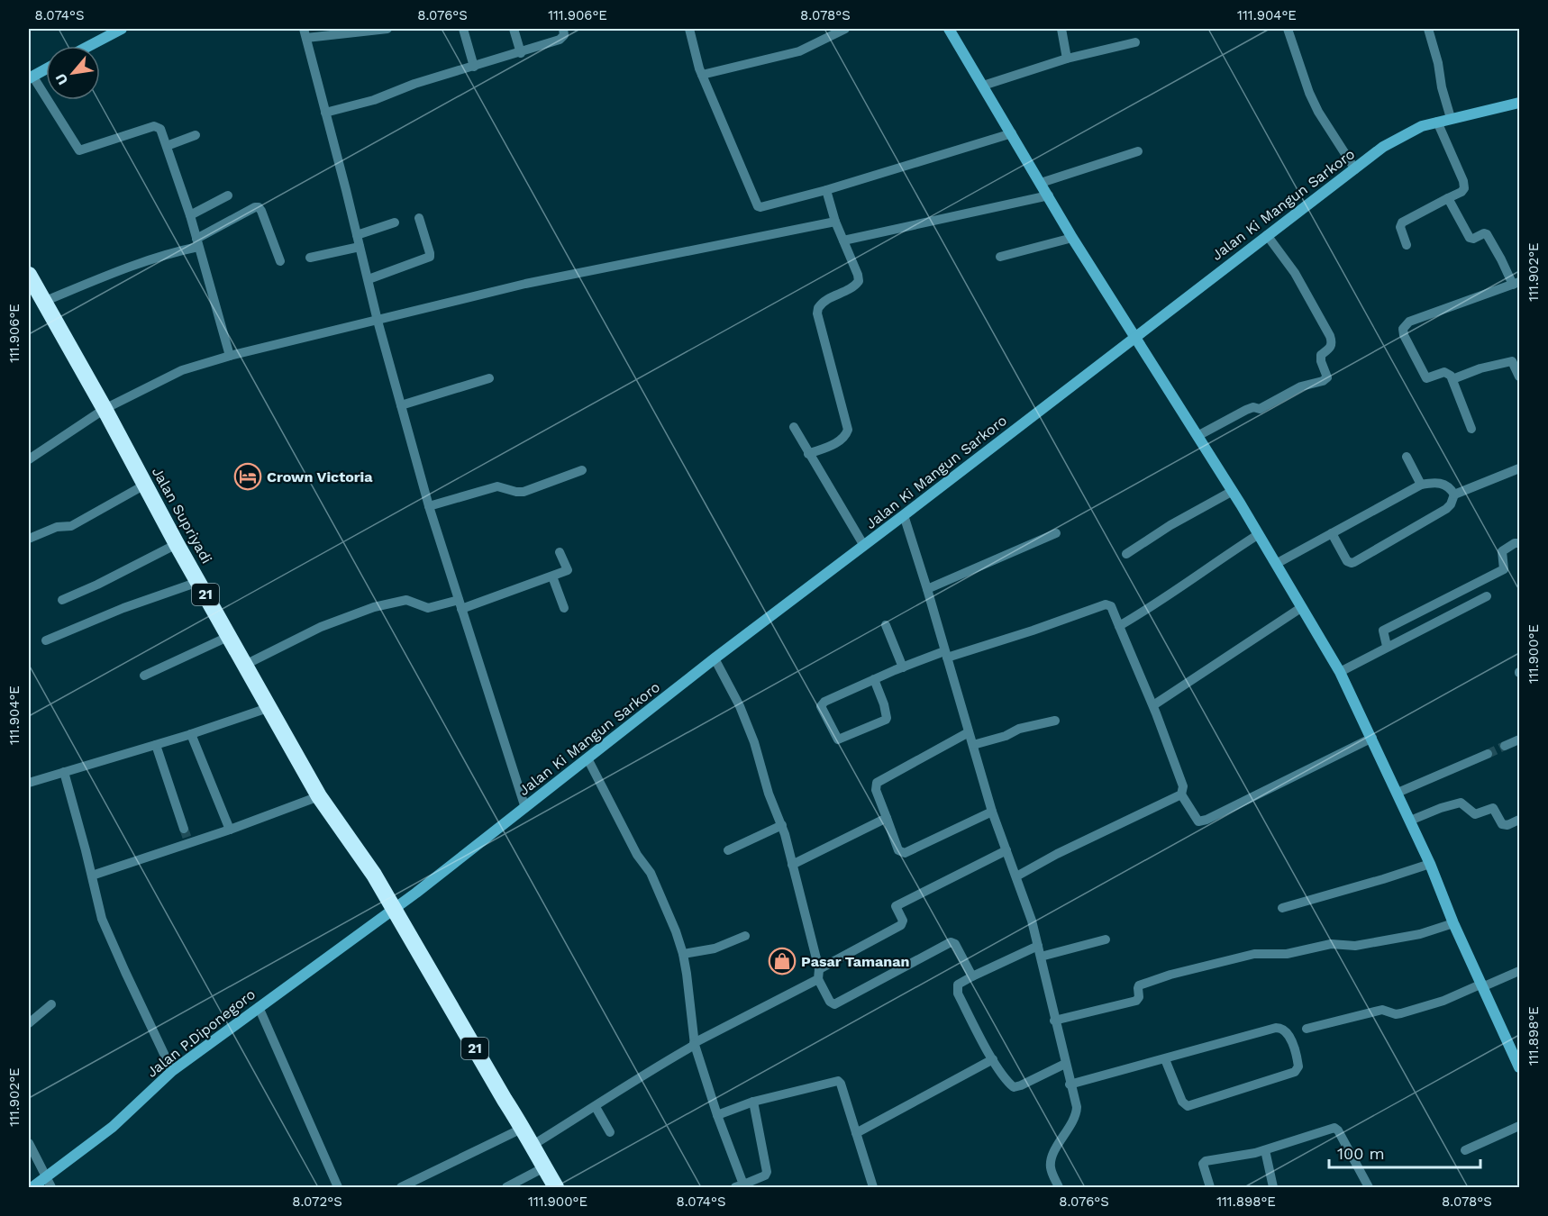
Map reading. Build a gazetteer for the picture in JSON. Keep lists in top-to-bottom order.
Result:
{
  "streets": {
    "highway": ["Jalan Supriyadi", "21"],
    "main road": ["Jalan Ki Mangun Sarkoro", "Jalan P.Diponegoro"]
  },
  "crossings": [
    ["Jalan Ki Mangun Sarkoro", "Jalan Supriyadi"],
    ["Jalan Ki Mangun Sarkoro", "21"],
    ["Jalan Ki Mangun Sarkoro", "Jalan P.Diponegoro"],
    ["Jalan Supriyadi", "21"],
    ["Jalan Supriyadi", "Jalan P.Diponegoro"],
    ["21", "Jalan P.Diponegoro"]
  ],
  "places": {
    "hotel": ["Crown Victoria"],
    "shop": ["Pasar Tamanan"]
  },
  "scale_bar": "100 m",
  "north": "bottom left",
  "coordinates": [
    "8.074°S",
    "8.076°S",
    "111.906°E",
    "8.078°S",
    "111.904°E",
    "111.902°E",
    "111.900°E",
    "111.898°E",
    "8.072°S"
  ]
}
